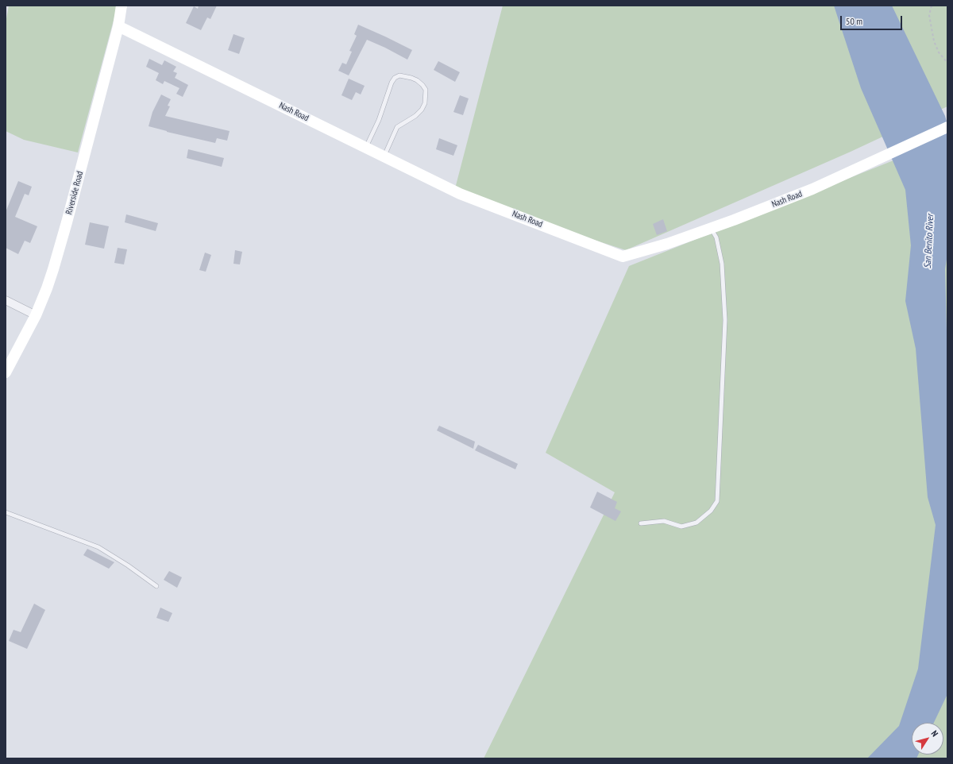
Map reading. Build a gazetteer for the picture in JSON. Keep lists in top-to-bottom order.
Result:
{
  "streets": {
    "street": ["Nash Road", "Riverside Road"]
  },
  "crossings": [
    ["Nash Road", "Riverside Road"]
  ],
  "water": ["San Benito River"],
  "scale_bar": "50 m",
  "north": "top right"
}
